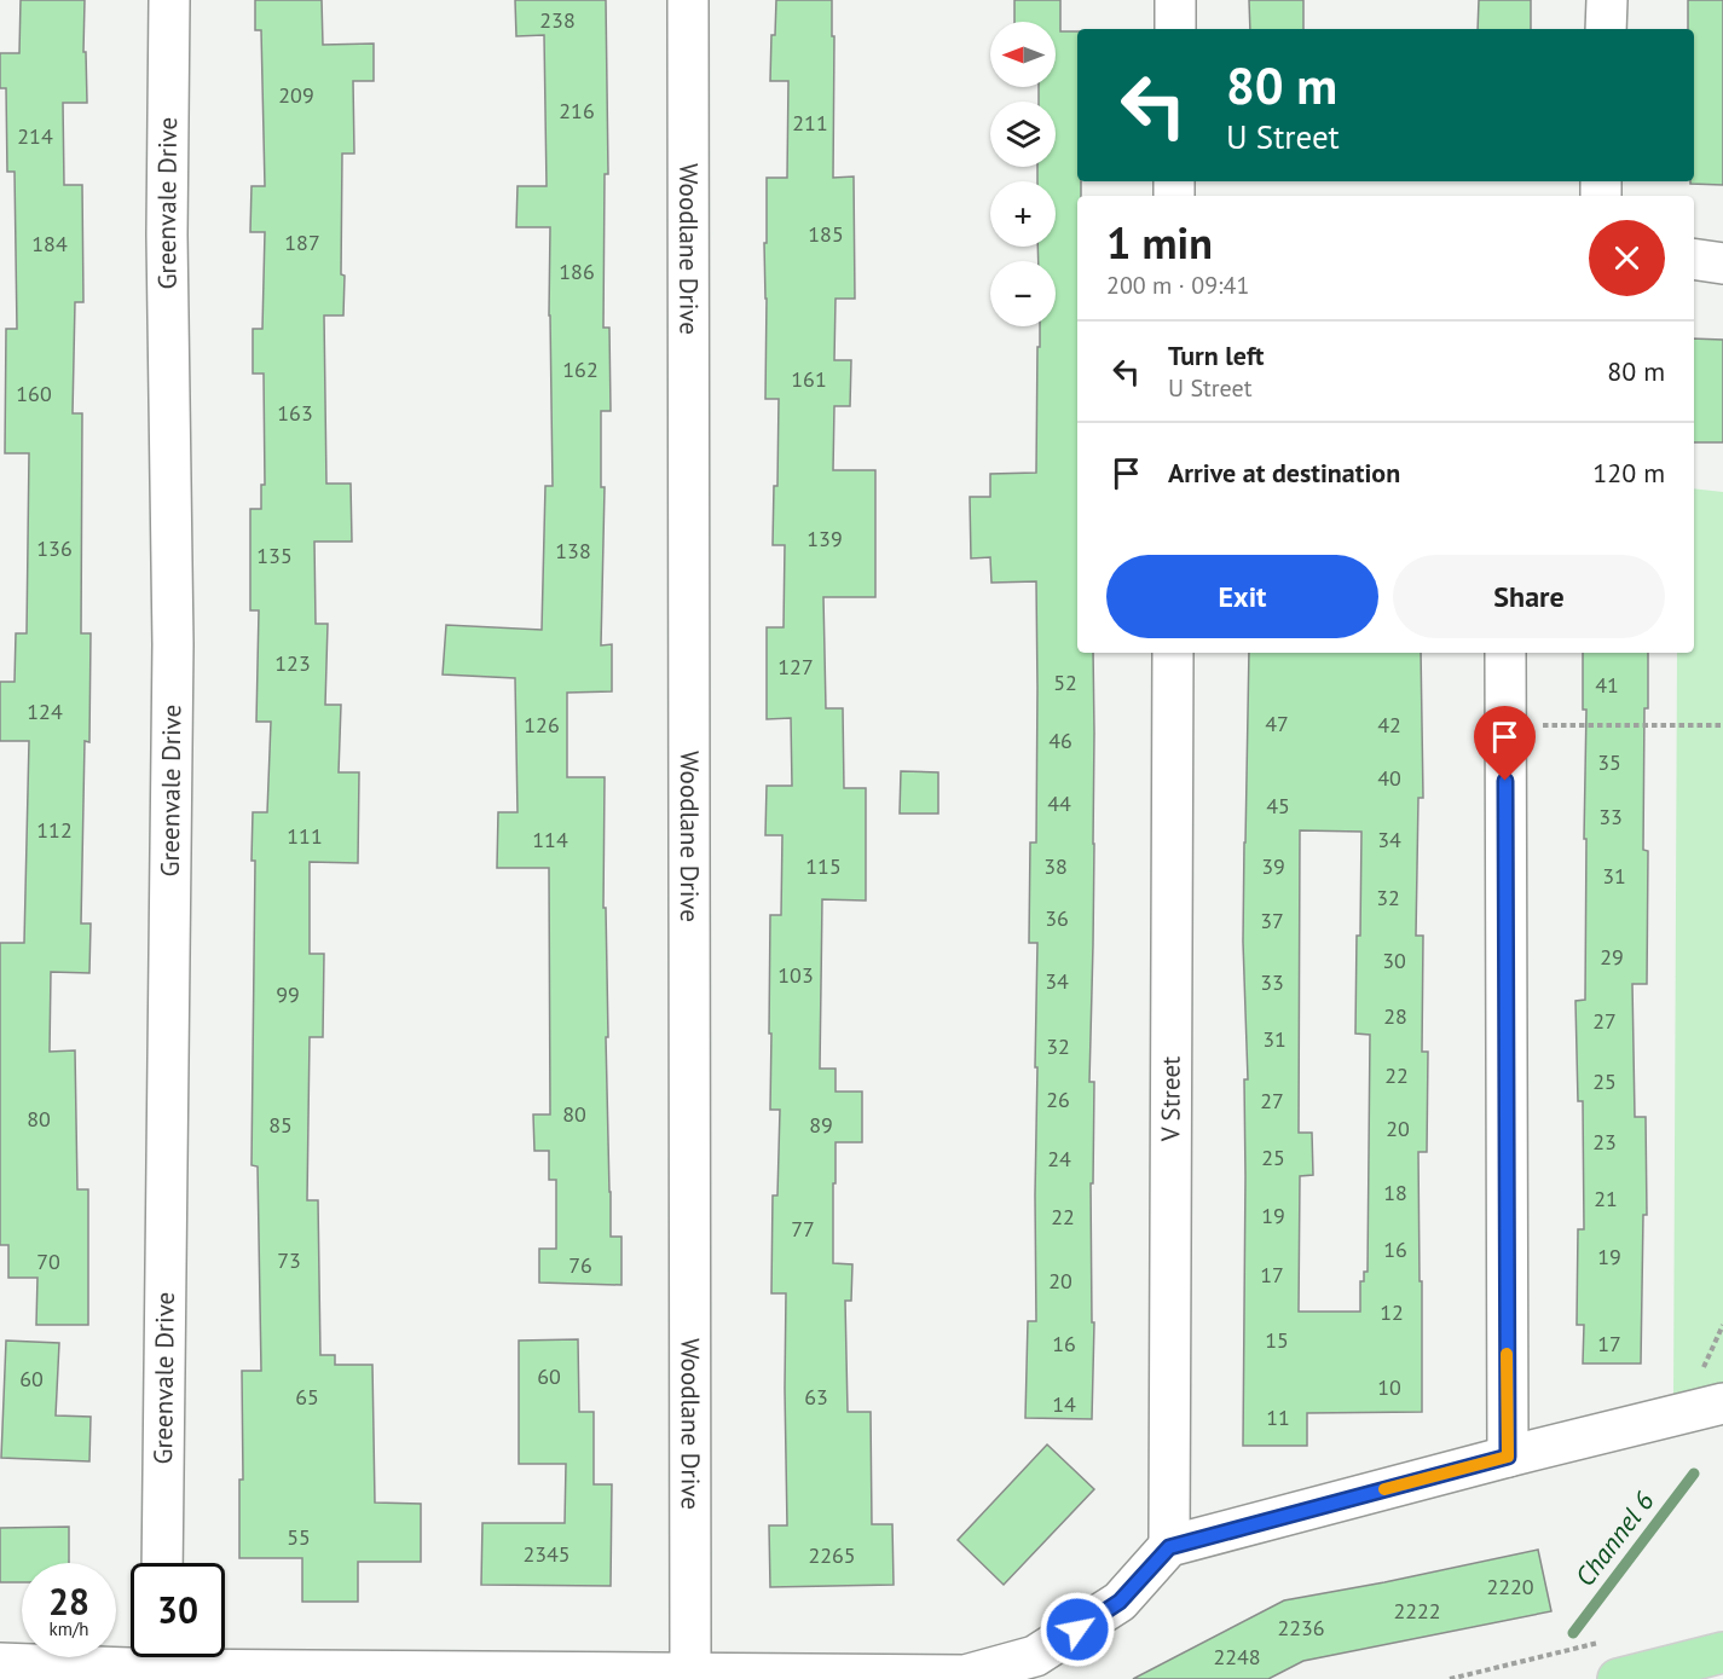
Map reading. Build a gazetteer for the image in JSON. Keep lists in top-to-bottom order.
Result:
{
  "streets": {
    "street": ["Greenvale Drive", "Woodlane Drive", "V Street"]
  },
  "water": ["Channel 6"],
  "house_numbers": [
    "238",
    "209",
    "216",
    "211",
    "214",
    "185",
    "187",
    "184",
    "186",
    "162",
    "161",
    "160",
    "163",
    "139",
    "136",
    "138",
    "135",
    "123",
    "127",
    "52",
    "41",
    "124",
    "47",
    "126",
    "42",
    "46",
    "35",
    "40",
    "44",
    "45",
    "33",
    "112",
    "111",
    "114",
    "34",
    "115",
    "38",
    "39",
    "31",
    "32",
    "36",
    "37",
    "29",
    "30",
    "103",
    "34",
    "33",
    "99",
    "28",
    "27",
    "31",
    "32",
    "22",
    "25",
    "26",
    "27",
    "80",
    "80",
    "85",
    "89",
    "20",
    "23",
    "25",
    "24",
    "18",
    "21",
    "19",
    "22",
    "77",
    "16",
    "19",
    "73",
    "70",
    "76",
    "17",
    "20",
    "12",
    "15",
    "16",
    "17",
    "60",
    "60",
    "10",
    "65",
    "63",
    "14",
    "11",
    "55",
    "2345",
    "2265",
    "2220",
    "2222",
    "2236",
    "2248"
  ],
  "north": "left",
  "page": {
    "map_buttons": ["+", "−"],
    "turn": ["80 m", "U Street"],
    "heading": ["1 min", "200 m · 09:41"],
    "list": [
      {
        "name": "Turn left",
        "note": "U Street",
        "value": "80 m"
      },
      {
        "name": "Arrive at destination",
        "value": "120 m"
      }
    ],
    "buttons": ["Exit", "Share"],
    "speed": "28 km/h",
    "limit": "30"
  }
}
